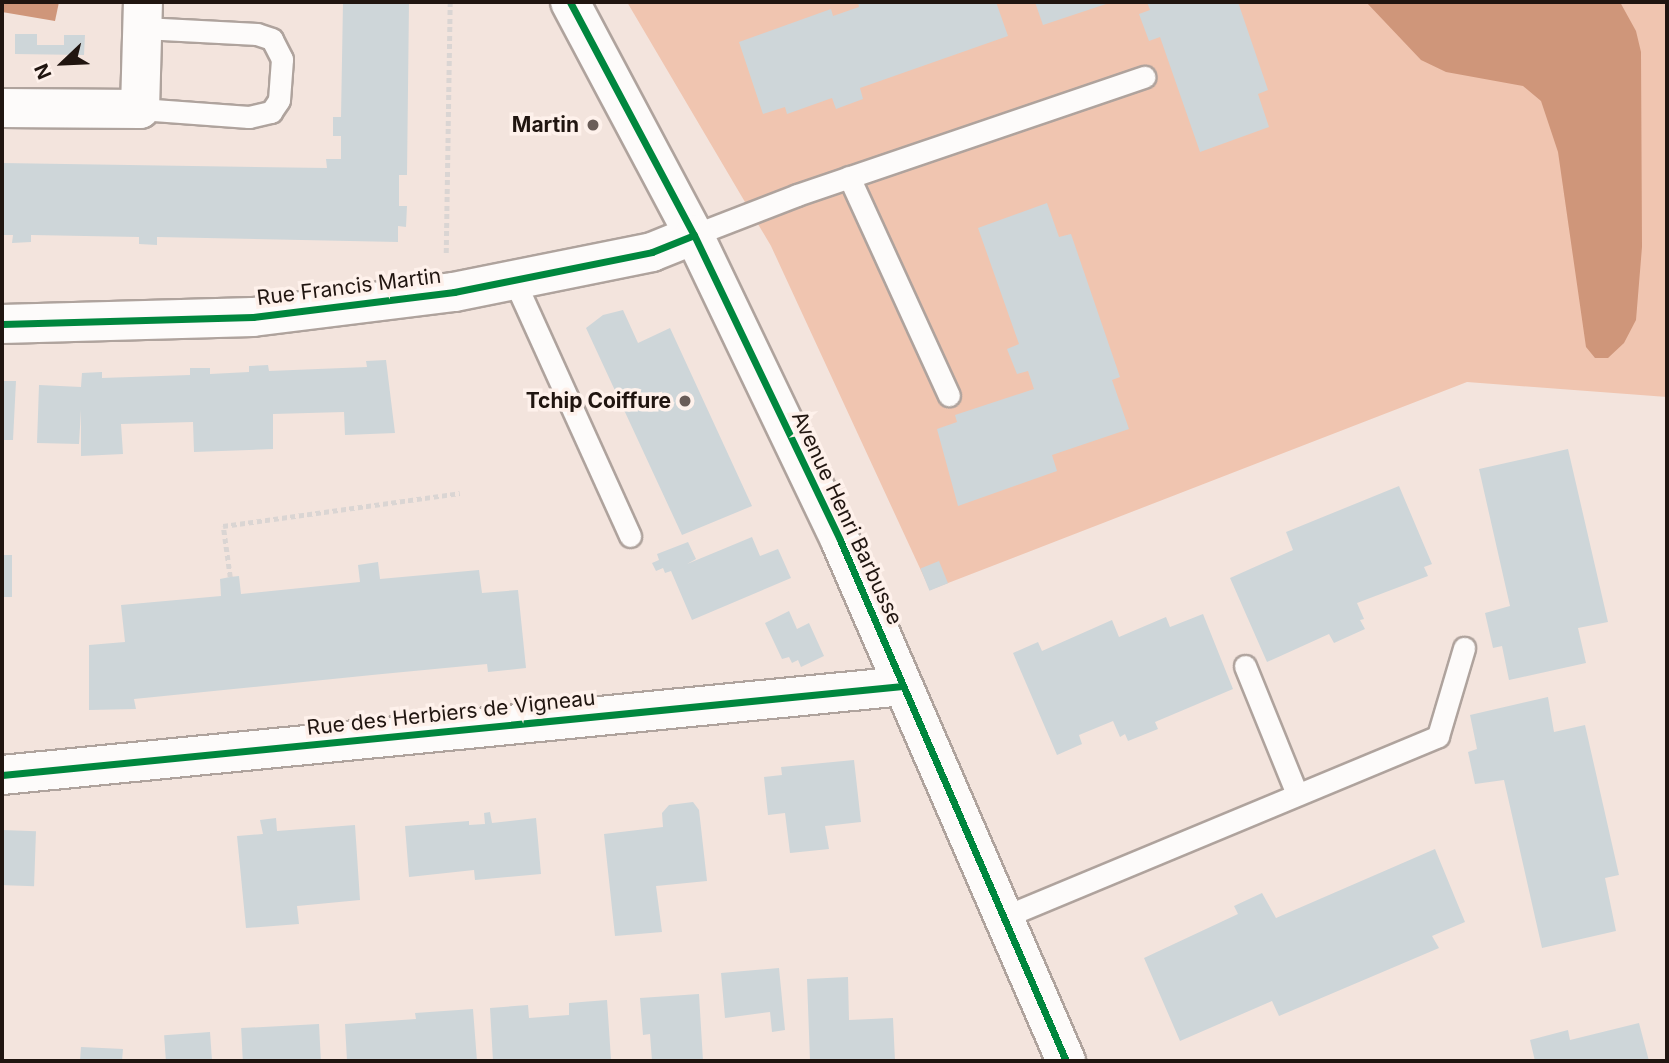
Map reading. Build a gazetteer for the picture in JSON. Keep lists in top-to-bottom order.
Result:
{
  "streets": {
    "street": ["Rue Francis Martin", "Avenue Henri Barbusse", "Rue des Herbiers de Vigneau"]
  },
  "crossings": [
    ["Rue Francis Martin", "Avenue Henri Barbusse"],
    ["Avenue Henri Barbusse", "Rue des Herbiers de Vigneau"]
  ],
  "places": ["Martin", "Tchip Coiffure"],
  "north": "bottom left"
}
